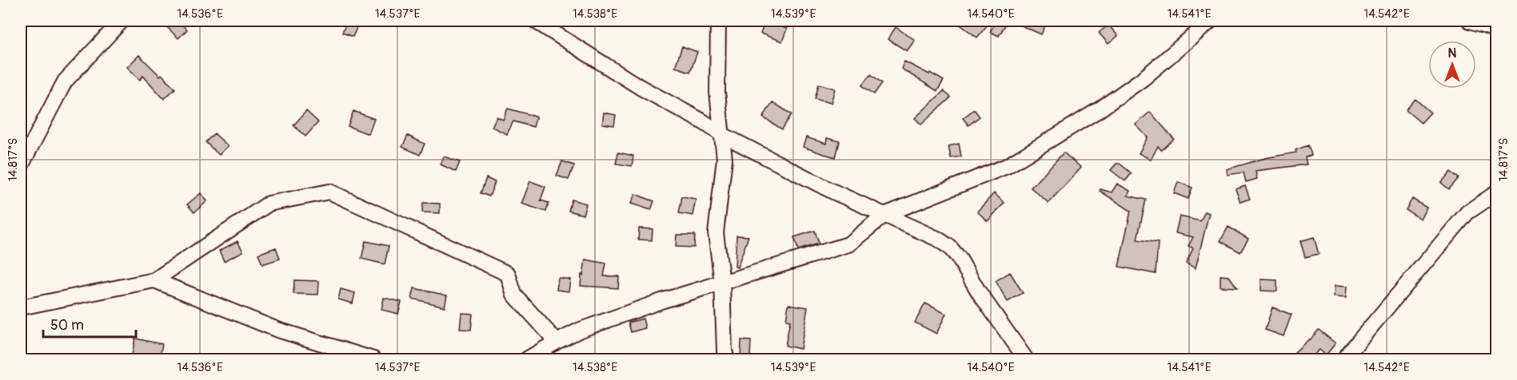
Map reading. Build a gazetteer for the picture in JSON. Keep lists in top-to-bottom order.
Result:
{
  "scale_bar": "50 m",
  "north": "top",
  "coordinates": [
    "14.536°E",
    "14.537°E",
    "14.538°E",
    "14.539°E",
    "14.540°E",
    "14.541°E",
    "14.542°E",
    "14.817°S"
  ]
}
